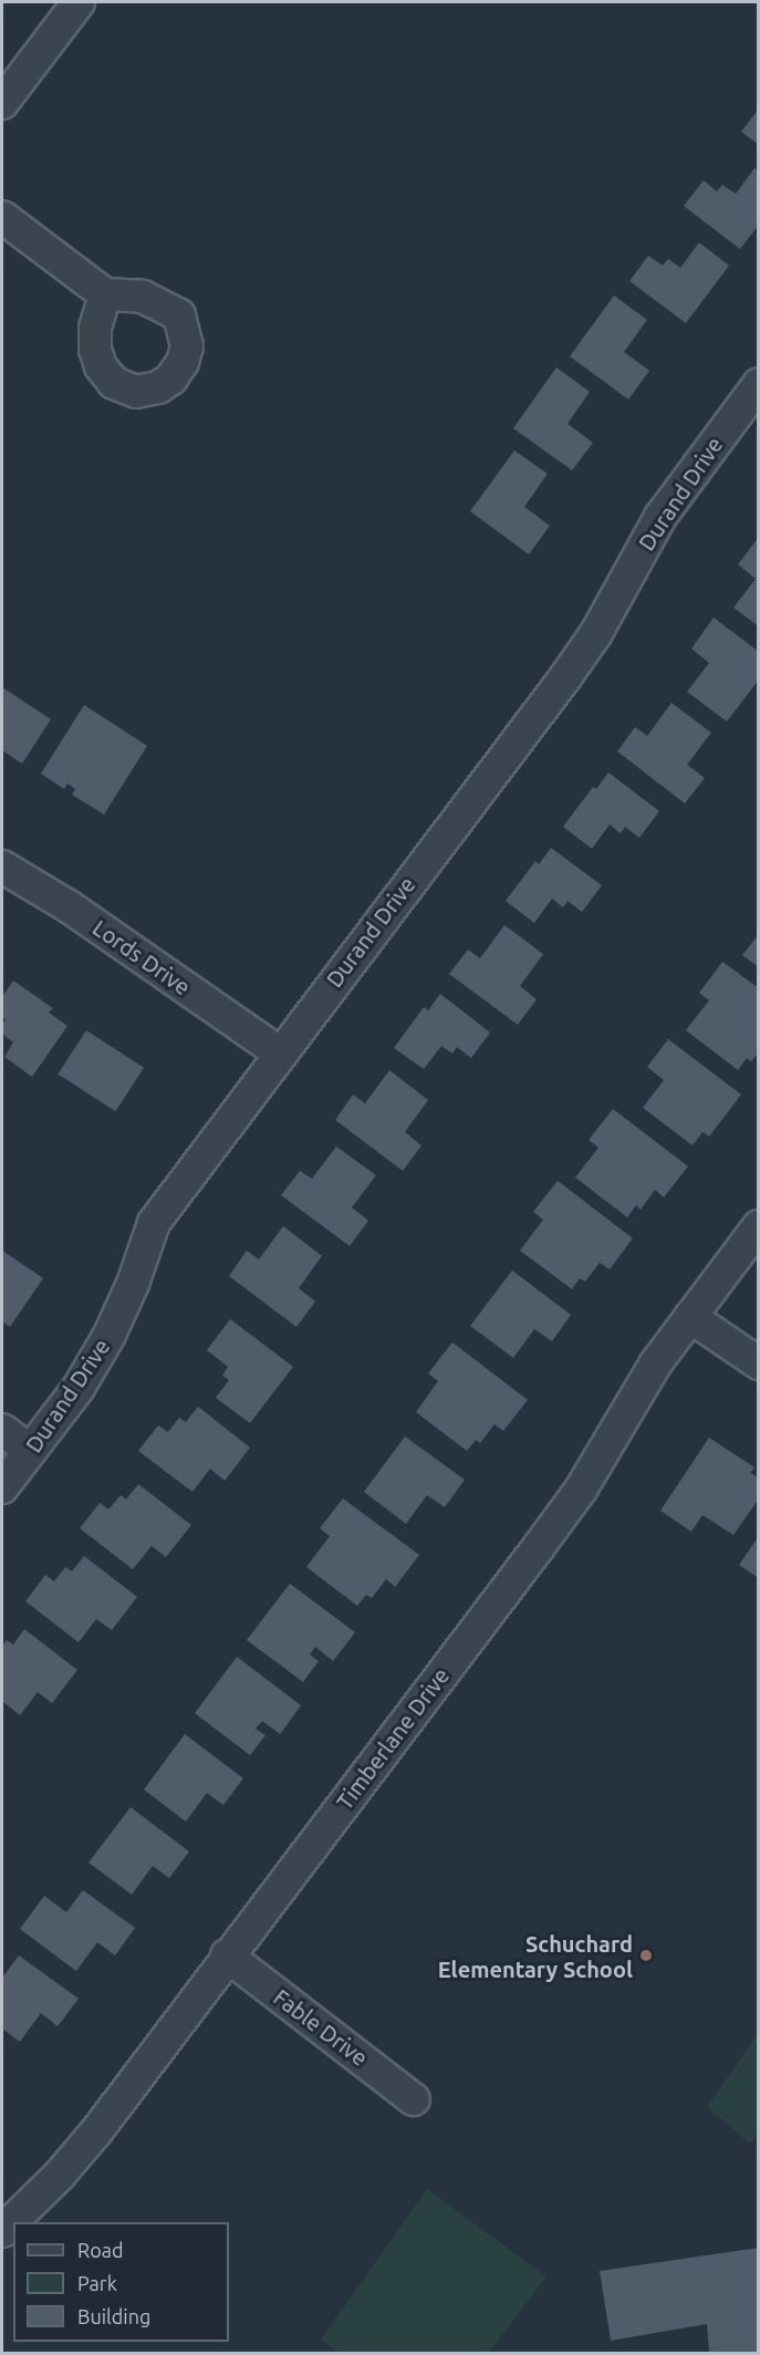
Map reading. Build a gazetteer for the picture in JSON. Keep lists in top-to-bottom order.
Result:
{
  "streets": {
    "street": [
      "Durand Drive",
      "Lords Drive",
      "Timberlane Drive",
      "Fable Drive"
    ]
  },
  "crossings": [
    ["Durand Drive", "Lords Drive"],
    ["Timberlane Drive", "Fable Drive"]
  ],
  "places": ["Schuchard Elementary School"],
  "legend": ["Road", "Park", "Building"]
}
